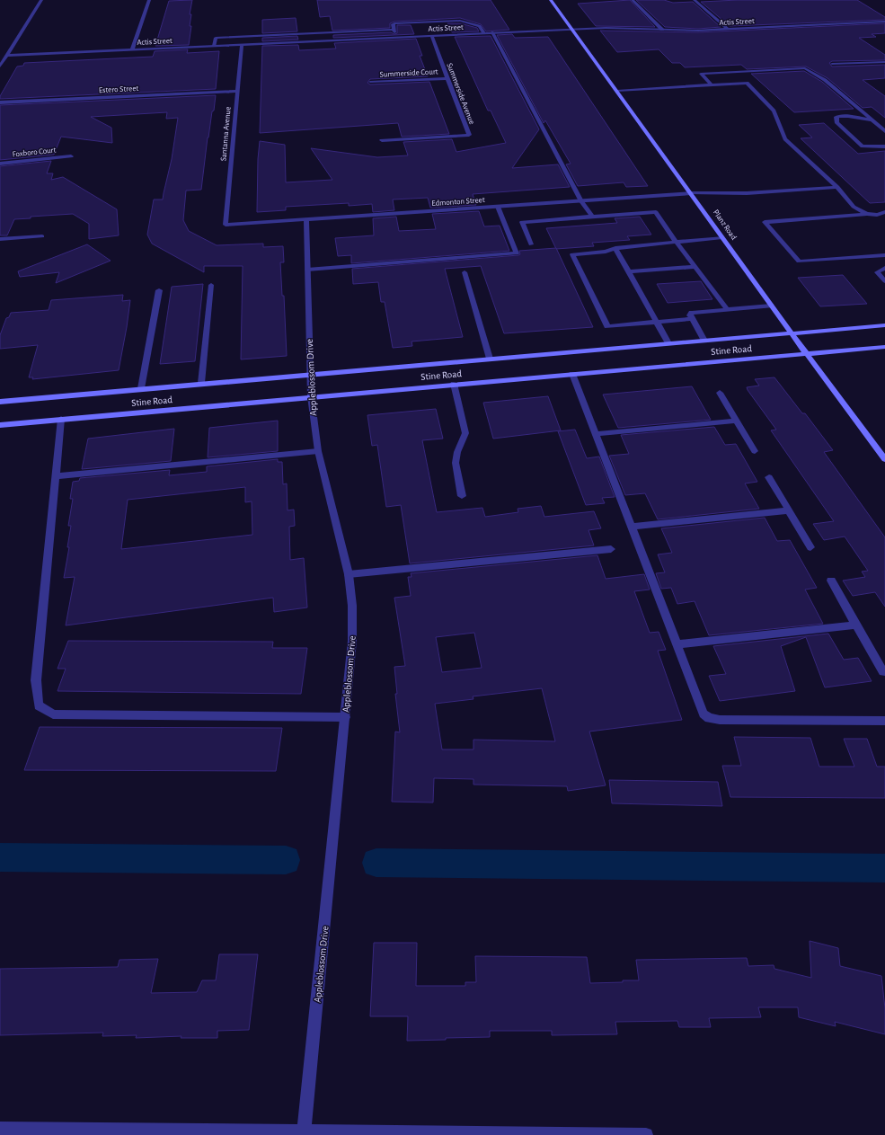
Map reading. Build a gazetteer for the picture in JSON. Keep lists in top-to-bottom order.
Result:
{
  "streets": {
    "main road": ["Planz Road", "Stine Road"],
    "street": [
      "Actis Street",
      "Summerside Court",
      "Estero Street",
      "Summerside Avenue",
      "Santanna Avenue",
      "Foxboro Court",
      "Edmonton Street",
      "Appleblossom Drive"
    ]
  },
  "crossings": [
    ["Actis Street", "Summerside Avenue"],
    ["Actis Street", "Santanna Avenue"],
    ["Actis Street", "Planz Road"],
    ["Summerside Court", "Summerside Avenue"],
    ["Estero Street", "Santanna Avenue"],
    ["Santanna Avenue", "Edmonton Street"],
    ["Edmonton Street", "Planz Road"],
    ["Edmonton Street", "Appleblossom Drive"],
    ["Planz Road", "Stine Road"],
    ["Stine Road", "Appleblossom Drive"]
  ]
}
